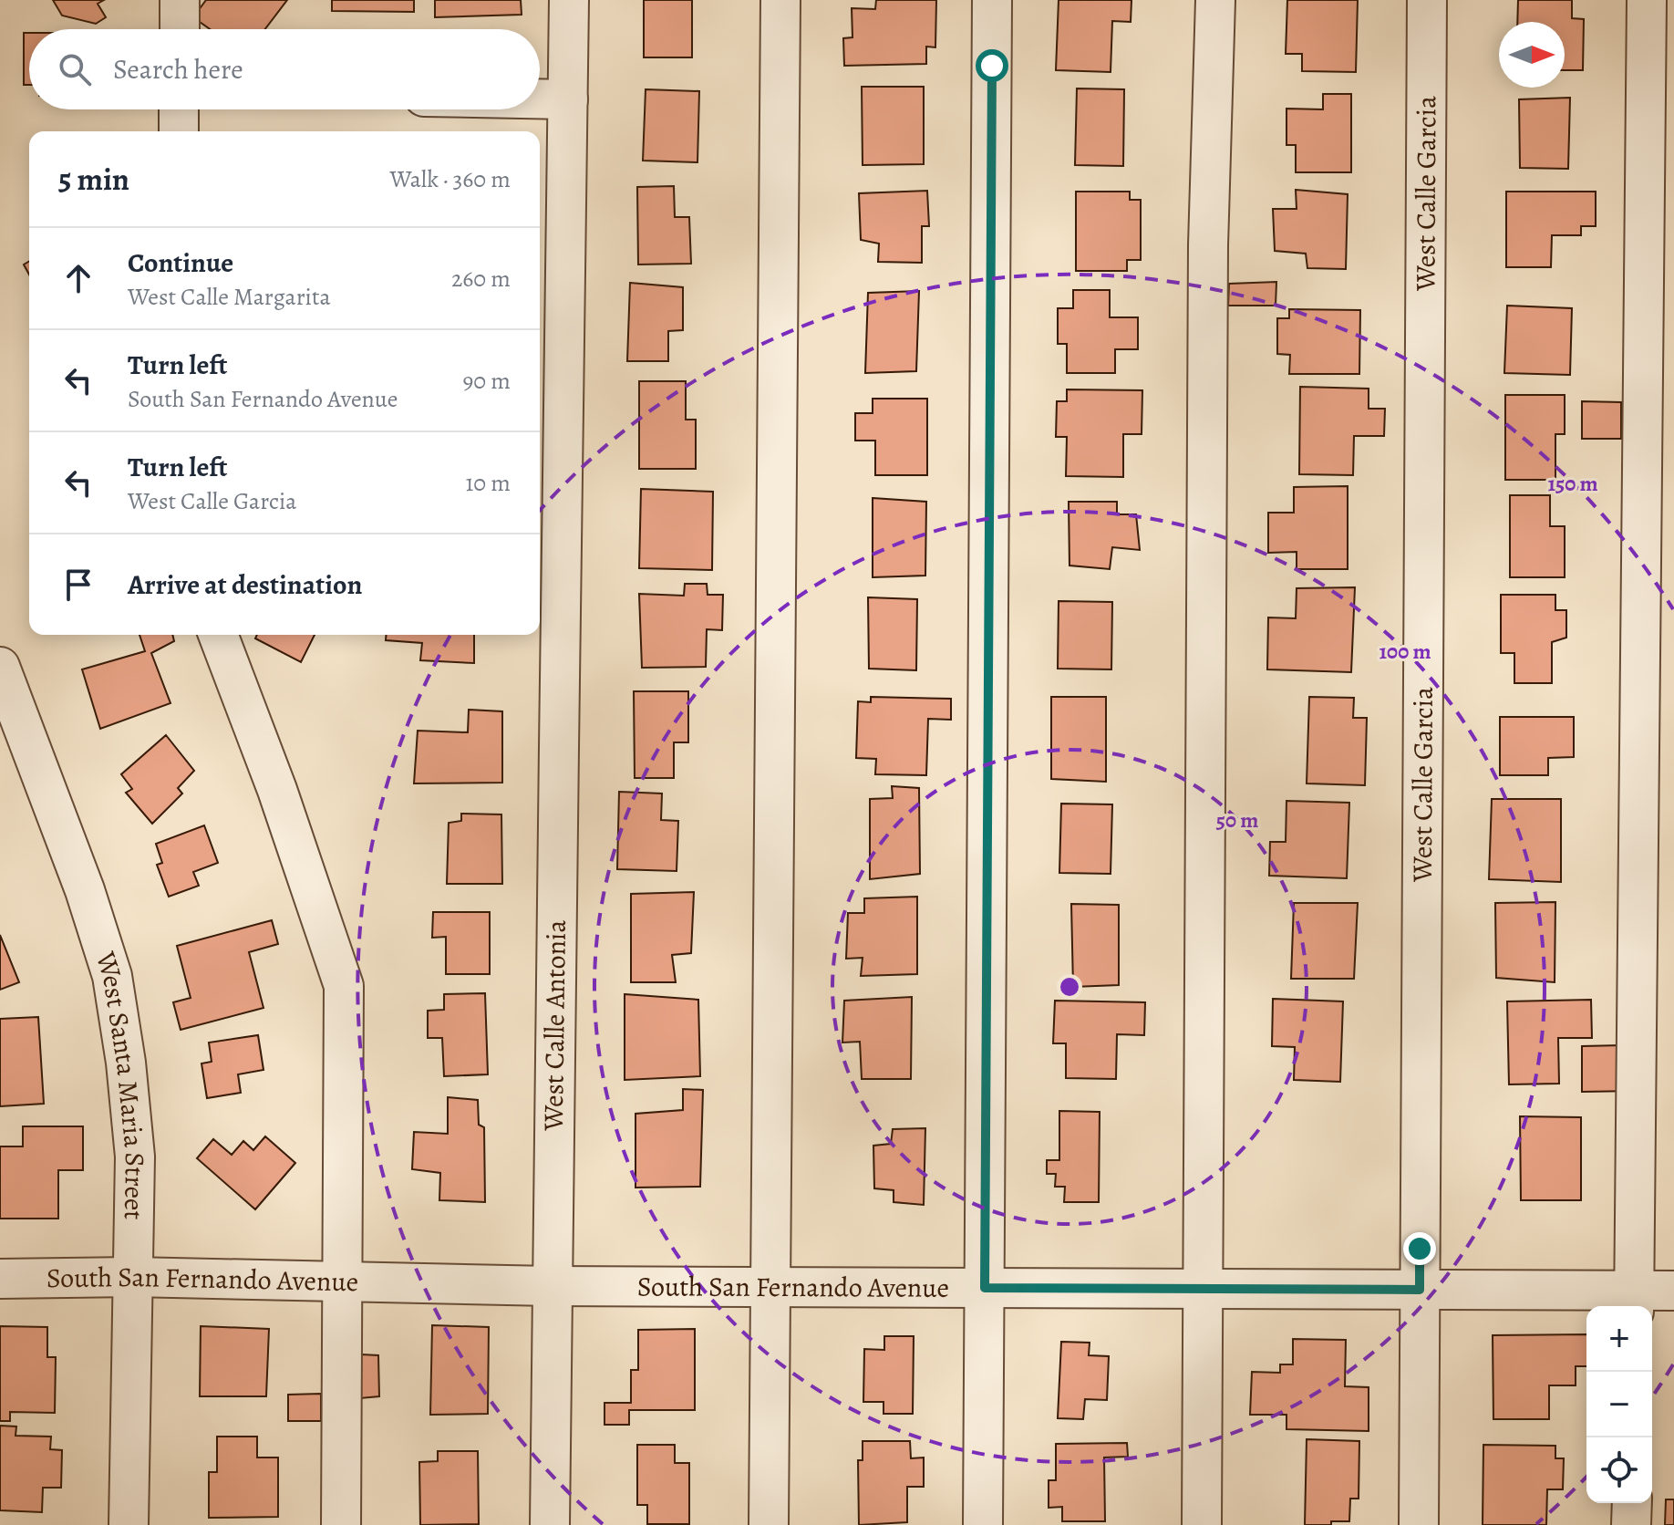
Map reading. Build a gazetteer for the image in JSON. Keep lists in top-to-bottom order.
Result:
{
  "streets": {
    "street": [
      "West Calle Garcia",
      "West Calle Antonia",
      "West Santa Maria Street",
      "South San Fernando Avenue"
    ]
  },
  "crossings": [
    ["West Calle Garcia", "South San Fernando Avenue"],
    ["West Calle Antonia", "South San Fernando Avenue"],
    ["West Santa Maria Street", "South San Fernando Avenue"]
  ],
  "north": "right",
  "page": {
    "search": "Search here",
    "heading": ["5 min", "Walk · 360 m"],
    "list": [
      ["Continue", "West Calle Margarita", "260 m"],
      ["Turn left", "South San Fernando Avenue", "90 m"],
      ["Turn left", "West Calle Garcia", "10 m"],
      "Arrive at destination"
    ],
    "map_buttons": ["+", "−"]
  },
  "rings": ["150 m", "100 m", "50 m"]
}
